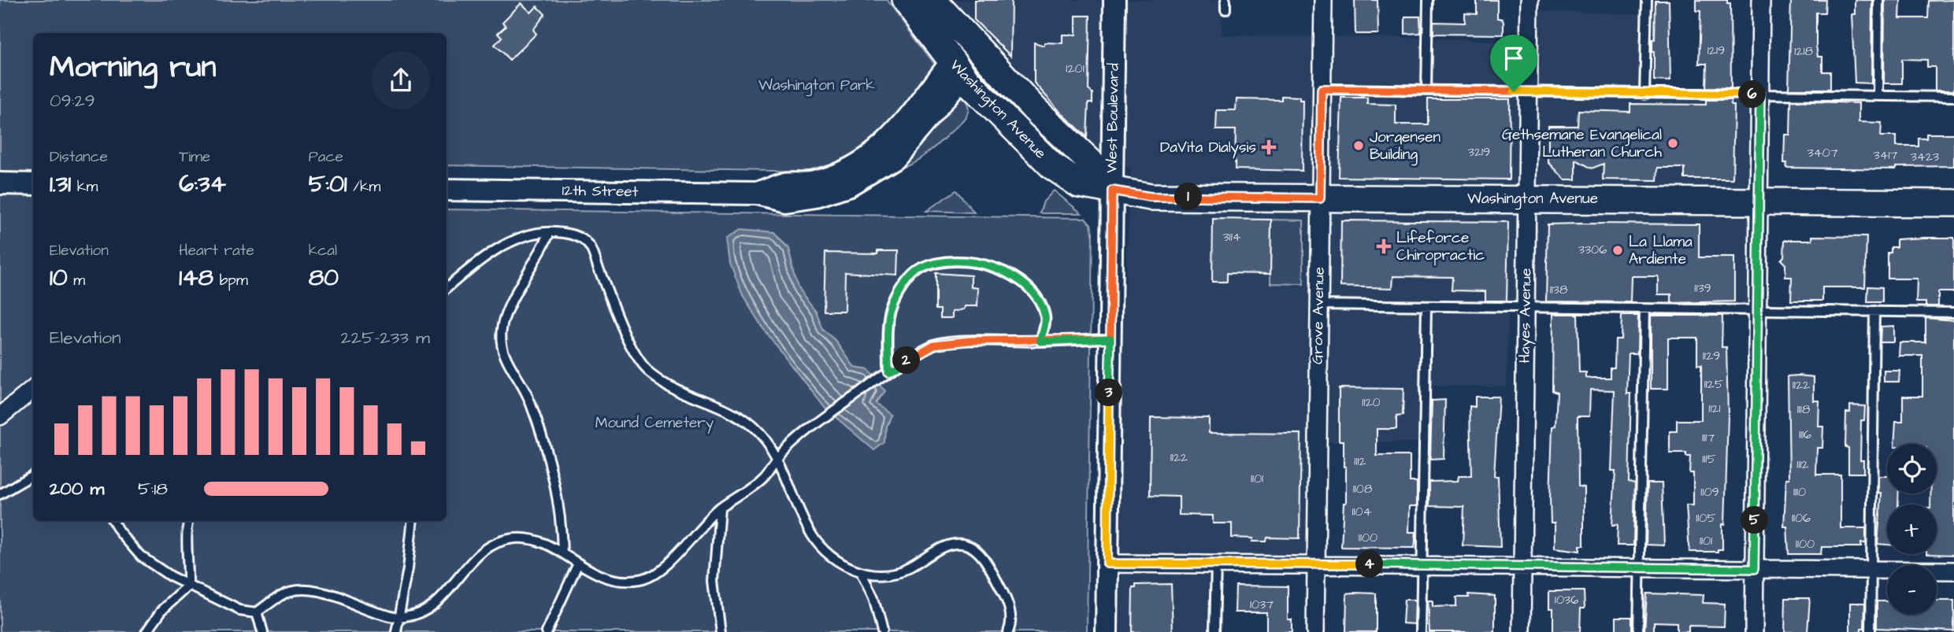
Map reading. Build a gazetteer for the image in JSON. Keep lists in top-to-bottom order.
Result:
{
  "streets": {
    "main road": ["Washington Avenue"],
    "street": [
      "West Boulevard",
      "12th Street",
      "Grove Avenue",
      "Hayes Avenue"
    ]
  },
  "crossings": [
    ["Washington Avenue", "West Boulevard"],
    ["Washington Avenue", "12th Street"],
    ["Washington Avenue", "Grove Avenue"],
    ["Washington Avenue", "Hayes Avenue"]
  ],
  "parks": ["Washington Park", "Mound Cemetery"],
  "places": {
    "other": ["Gethsemane Evangelical Lutheran Church", "Jorgensen Building", "La Llama Ardiente"],
    "health": ["DaVita Dialysis", "Lifeforce Chiropractic"]
  },
  "house_numbers": [
    "1219",
    "1218",
    "1201",
    "3219",
    "3407",
    "3417",
    "3423",
    "3114",
    "3306",
    "1139",
    "1138",
    "1129",
    "1125",
    "1122",
    "1120",
    "1121",
    "1118",
    "1116",
    "1117",
    "1122",
    "1115",
    "1112",
    "1112",
    "1101",
    "1108",
    "1109",
    "1110",
    "1104",
    "1105",
    "1106",
    "1100",
    "1101",
    "1100",
    "1036",
    "1037"
  ],
  "page": {
    "heading": ["Morning run", "09:29"],
    "pins": [
      "6",
      "1",
      "2",
      "3",
      "5",
      "4"
    ],
    "stats": [
      ["Distance", "1.31 km"],
      ["Time", "6:34"],
      ["Pace", "5:01 /km"],
      ["Elevation", "10 m"],
      ["Heart rate", "148 bpm"],
      ["kcal", "80"]
    ],
    "chart": ["Elevation", "225–233 m"],
    "map_buttons": ["+", "−"],
    "list": [
      {
        "name": "200 m",
        "note": "5:18"
      }
    ]
  }
}
